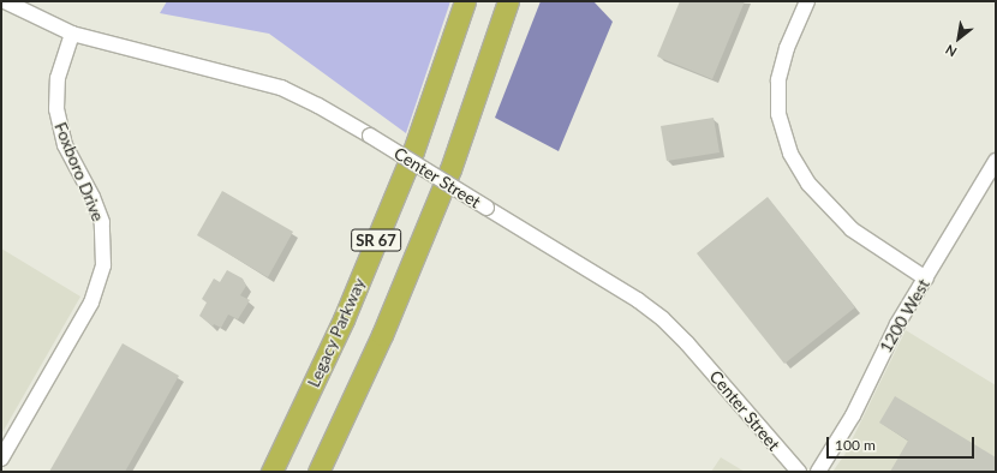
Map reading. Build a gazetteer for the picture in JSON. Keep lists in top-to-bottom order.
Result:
{
  "streets": {
    "highway": ["SR 67", "Legacy Parkway"],
    "street": ["Foxboro Drive", "Center Street", "1200 West"]
  },
  "crossings": [
    ["Foxboro Drive", "Center Street"]
  ],
  "scale_bar": "100 m",
  "north": "bottom left"
}
